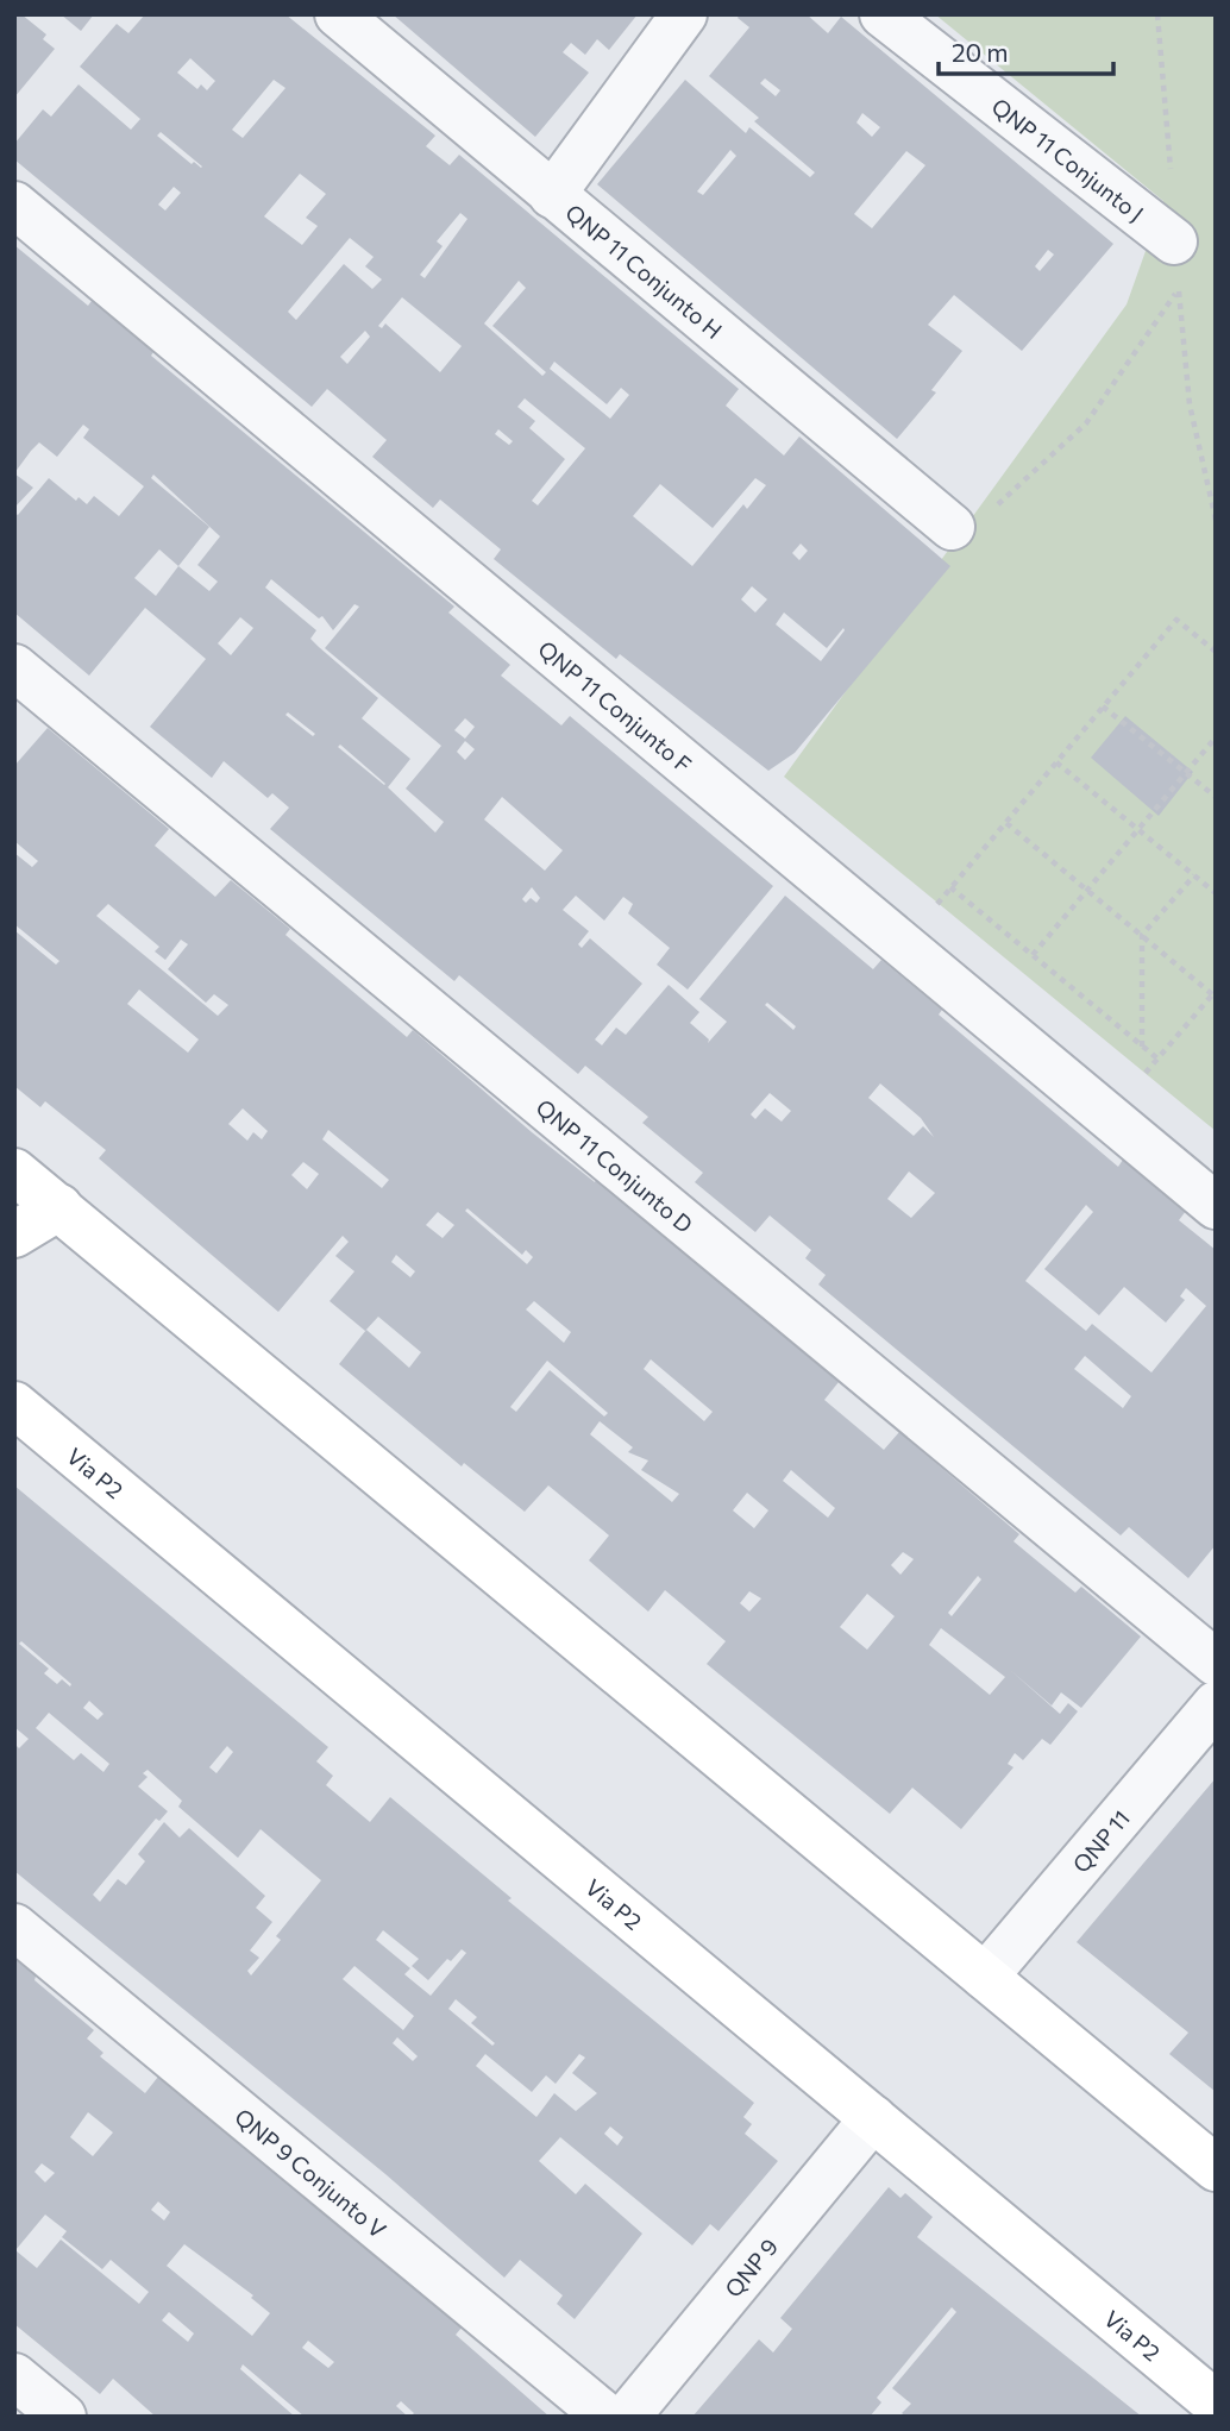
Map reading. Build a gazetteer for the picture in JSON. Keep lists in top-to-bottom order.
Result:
{
  "streets": {
    "main road": ["Via P2"],
    "street": [
      "QNP 11 Conjunto J",
      "QNP 11 Conjunto H",
      "QNP 11 Conjunto F",
      "QNP 11 Conjunto D",
      "QNP 11",
      "QNP 9 Conjunto V",
      "QNP 9"
    ]
  },
  "crossings": [
    ["Via P2", "QNP 9"]
  ],
  "scale_bar": "20 m"
}
